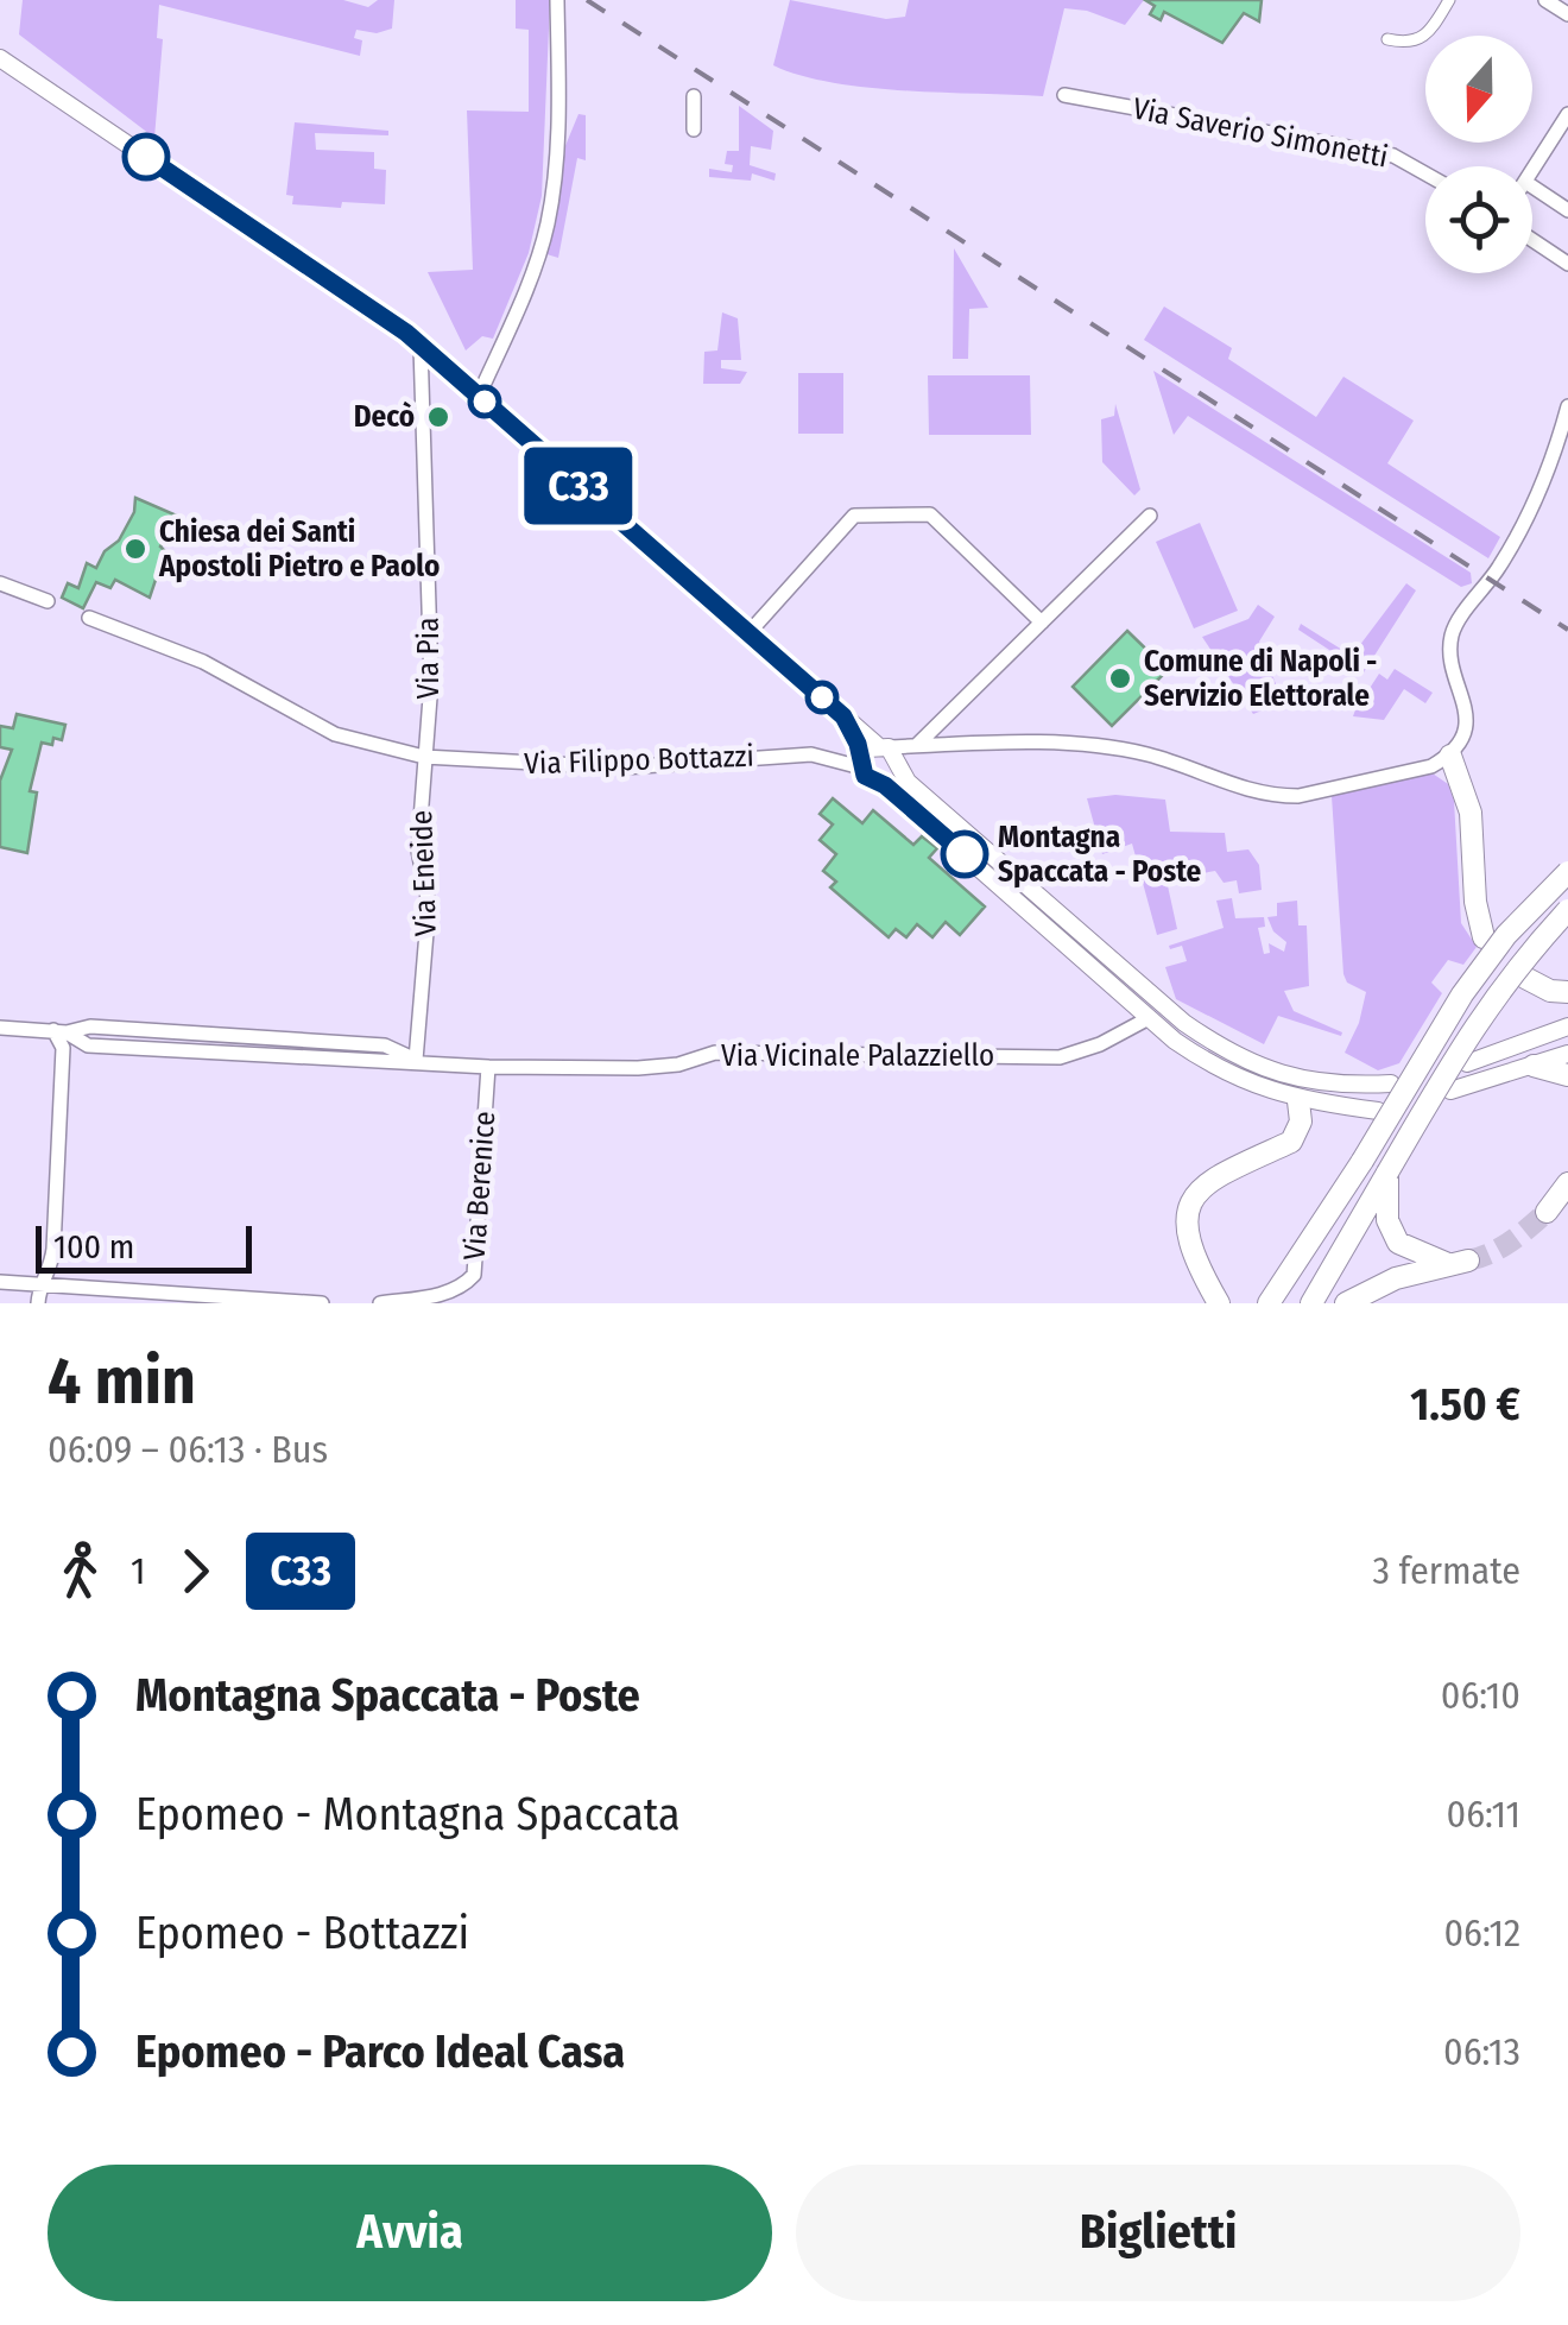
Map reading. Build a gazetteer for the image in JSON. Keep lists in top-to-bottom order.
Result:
{
  "streets": {
    "street": [
      "Via Saverio Simonetti",
      "Via Pia",
      "Via Filippo Bottazzi",
      "Via Eneide",
      "Via Vicinale Palazziello",
      "Via Berenice"
    ]
  },
  "crossings": [
    ["Via Pia", "Via Filippo Bottazzi"],
    ["Via Pia", "Via Eneide"],
    ["Via Filippo Bottazzi", "Via Eneide"],
    ["Via Eneide", "Via Vicinale Palazziello"],
    ["Via Vicinale Palazziello", "Via Berenice"]
  ],
  "places": [
    "Decò",
    "Chiesa dei Santi Apostoli Pietro e Paolo",
    "Comune di Napoli - Servizio Elettorale",
    "Montagna Spaccata - Poste"
  ],
  "lines": ["bus line C33"],
  "scale_bar": "100 m",
  "north": "bottom",
  "page": {
    "on_map": "C33",
    "scale": "100 m",
    "heading": ["4 min", "06:09 – 06:13 · Bus", "1.50 €"],
    "legs": ["1", "C33", "3 fermate"],
    "list": [
      {
        "name": "Montagna Spaccata - Poste",
        "value": "06:10"
      },
      {
        "name": "Epomeo - Montagna Spaccata",
        "value": "06:11"
      },
      {
        "name": "Epomeo - Bottazzi",
        "value": "06:12"
      },
      {
        "name": "Epomeo - Parco Ideal Casa",
        "value": "06:13"
      }
    ],
    "buttons": ["Avvia", "Biglietti"]
  }
}
